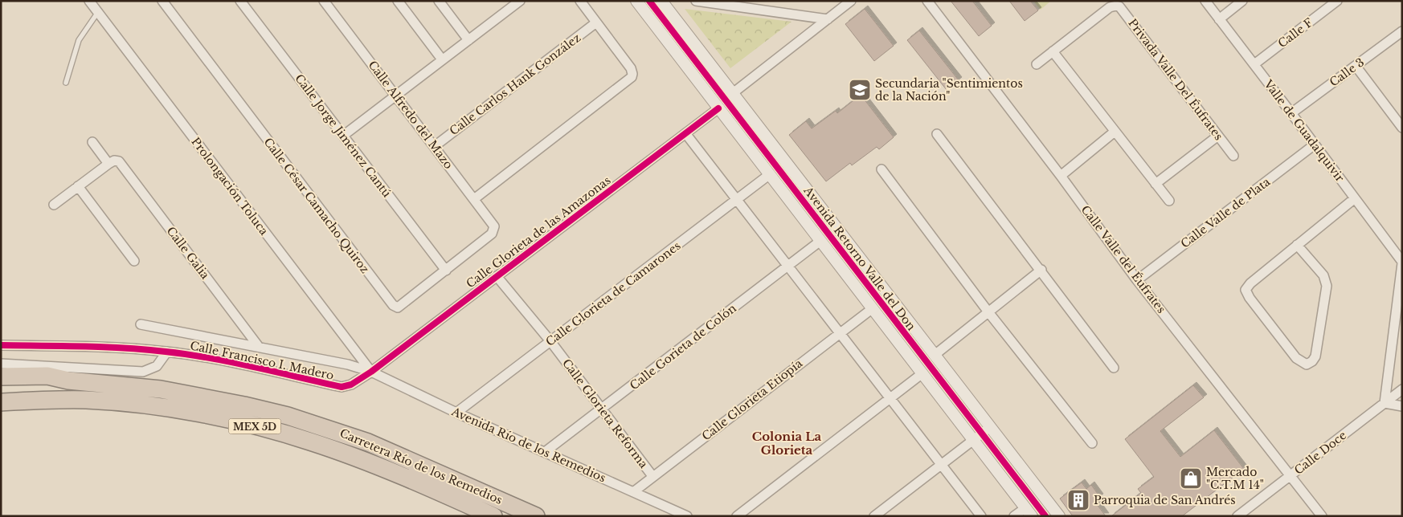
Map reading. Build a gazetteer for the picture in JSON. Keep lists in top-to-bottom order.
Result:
{
  "streets": {
    "highway": ["MEX 5D", "Carretera Río de los Remedios"],
    "street": [
      "Calle F",
      "Calle 3",
      "Privada Valle Del Éufrates",
      "Calle Carlos Hank González",
      "Calle Alfredo del Mazo",
      "Valle de Guadalquivir",
      "Calle Jorge Jiménez Cantú",
      "Prolongación Toluca",
      "Calle César Camacho Quiroz",
      "Calle Valle de Plata",
      "Calle Glorieta de las Amazonas",
      "Calle Galia",
      "Avenida Retorno Valle del Don",
      "Calle Valle del Éufrates",
      "Calle Glorieta de Camarones",
      "Calle Gorieta de Colón",
      "Calle Francisco I. Madero",
      "Calle Glorieta Etiopía",
      "Calle Glorieta Reforma",
      "Avenida Río de los Remedios",
      "Calle Doce"
    ]
  },
  "crossings": [
    ["Calle F", "Valle de Guadalquivir"],
    ["Calle 3", "Valle de Guadalquivir"],
    ["Calle Carlos Hank González", "Calle Alfredo del Mazo"],
    ["Calle Alfredo del Mazo", "Calle César Camacho Quiroz"],
    ["Valle de Guadalquivir", "Calle Valle de Plata"],
    ["Calle Jorge Jiménez Cantú", "Calle César Camacho Quiroz"],
    ["Prolongación Toluca", "Calle Glorieta de las Amazonas"],
    ["Prolongación Toluca", "Calle Francisco I. Madero"],
    ["Prolongación Toluca", "Avenida Río de los Remedios"],
    ["Calle Valle de Plata", "Calle Valle del Éufrates"],
    ["Calle Glorieta de las Amazonas", "Avenida Retorno Valle del Don"],
    ["Calle Glorieta de las Amazonas", "Calle Francisco I. Madero"],
    ["Calle Glorieta de las Amazonas", "Calle Glorieta Reforma"],
    ["Calle Glorieta de las Amazonas", "Avenida Río de los Remedios"],
    ["Calle Galia", "Avenida Río de los Remedios"],
    ["Avenida Retorno Valle del Don", "Calle Glorieta de Camarones"],
    ["Avenida Retorno Valle del Don", "Calle Gorieta de Colón"],
    ["Avenida Retorno Valle del Don", "Calle Glorieta Etiopía"],
    ["Calle Valle del Éufrates", "Calle Doce"],
    ["Calle Glorieta de Camarones", "Calle Glorieta Reforma"],
    ["Calle Glorieta de Camarones", "Avenida Río de los Remedios"],
    ["Calle Gorieta de Colón", "Calle Glorieta Reforma"],
    ["Calle Gorieta de Colón", "Avenida Río de los Remedios"],
    ["Calle Francisco I. Madero", "Avenida Río de los Remedios"],
    ["Calle Glorieta Etiopía", "Calle Glorieta Reforma"],
    ["Calle Glorieta Etiopía", "Avenida Río de los Remedios"]
  ],
  "districts": ["Colonia La Glorieta"],
  "places": {
    "school or university": ["Secundaria \"Sentimientos de la Nación\""],
    "shop": ["Mercado \"C.T.M 14\""],
    "building": ["Parroquia de San Andrés"]
  }
}
